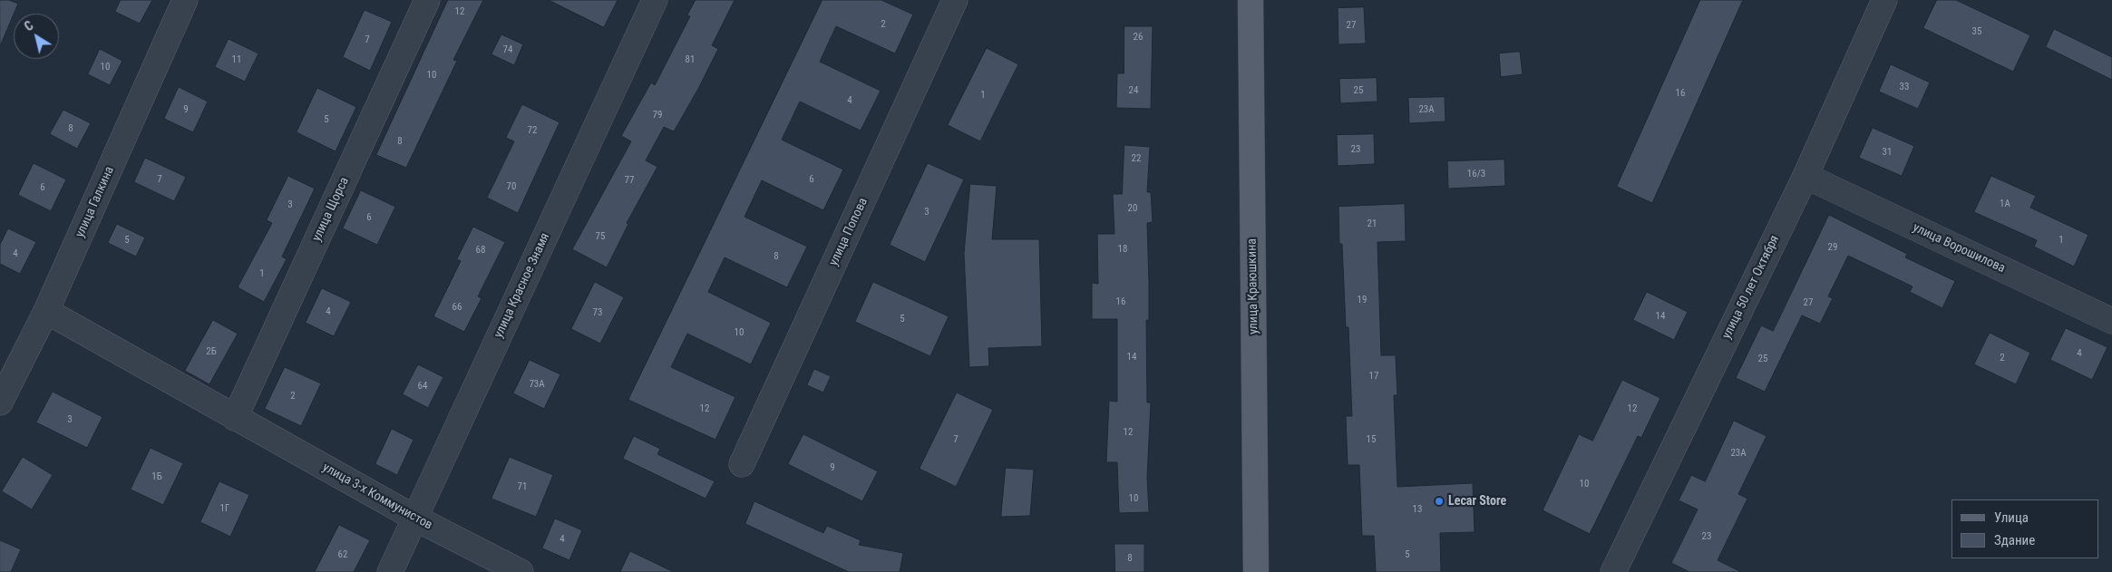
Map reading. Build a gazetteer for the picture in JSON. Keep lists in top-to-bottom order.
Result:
{
  "streets": {
    "main road": ["улица Краюшкина"],
    "street": [
      "улица Галкина",
      "улица Щорса",
      "улица Попова",
      "улица Ворошилова",
      "улица Красное Знамя",
      "улица 50 лет Октября",
      "улица 3-х Коммунистов"
    ]
  },
  "crossings": [
    ["улица Галкина", "улица 3-х Коммунистов"],
    ["улица Щорса", "улица 3-х Коммунистов"],
    ["улица Ворошилова", "улица 50 лет Октября"],
    ["улица Красное Знамя", "улица 3-х Коммунистов"]
  ],
  "places": ["Lecar Store"],
  "house_numbers": [
    "12",
    "2",
    "27",
    "35",
    "26",
    "7",
    "74",
    "11",
    "81",
    "10",
    "10",
    "33",
    "24",
    "25",
    "16",
    "1",
    "4",
    "9",
    "23А",
    "79",
    "5",
    "8",
    "72",
    "8",
    "23",
    "31",
    "22",
    "16/3",
    "7",
    "6",
    "77",
    "70",
    "6",
    "1А",
    "3",
    "20",
    "3",
    "6",
    "21",
    "75",
    "5",
    "1",
    "29",
    "18",
    "68",
    "4",
    "8",
    "1",
    "19",
    "16",
    "27",
    "66",
    "4",
    "73",
    "14",
    "5",
    "10",
    "2Б",
    "4",
    "14",
    "2",
    "25",
    "17",
    "73А",
    "64",
    "2",
    "12",
    "12",
    "3",
    "12",
    "7",
    "15",
    "23А",
    "9",
    "1Б",
    "10",
    "71",
    "10",
    "1Г",
    "13",
    "23",
    "4",
    "62",
    "5",
    "8"
  ],
  "legend": ["Улица", "Здание"],
  "north": "top left"
}
